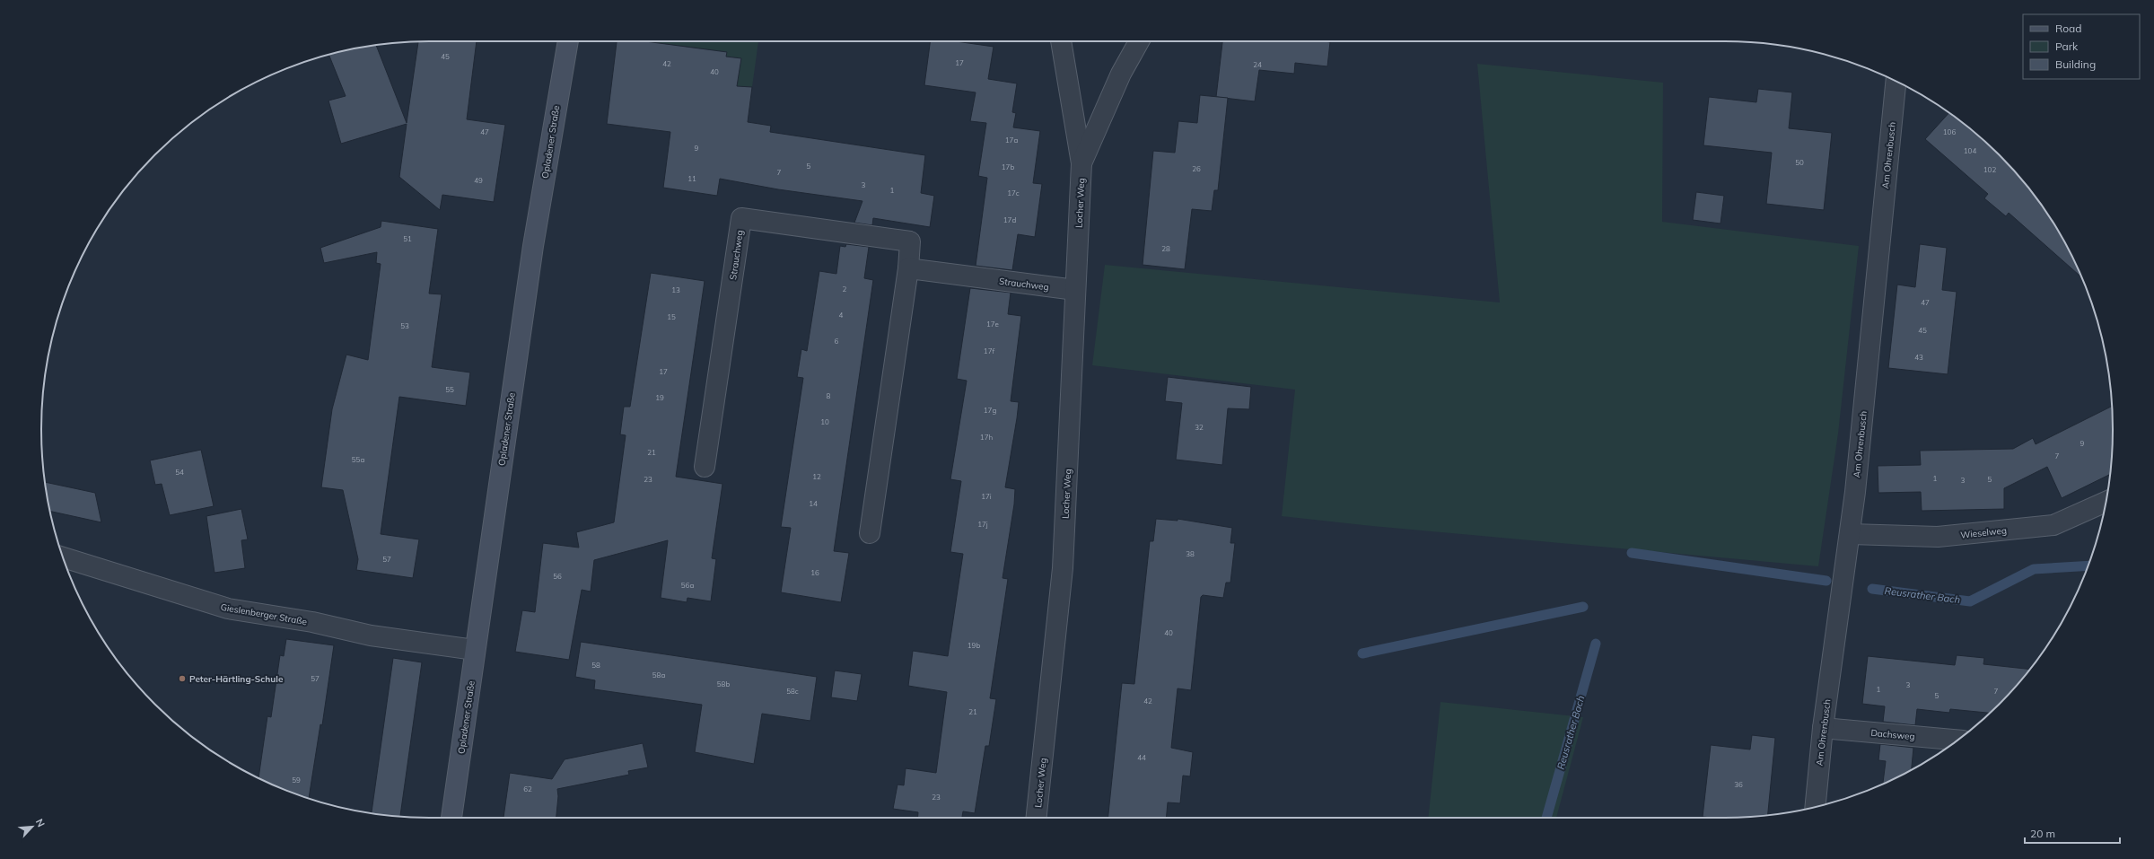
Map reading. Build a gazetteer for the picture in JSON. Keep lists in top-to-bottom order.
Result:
{
  "streets": {
    "main road": ["Opladener Straße"],
    "street": [
      "Am Ohrenbusch",
      "Locher Weg",
      "Strauchweg",
      "Wieselweg",
      "Gieslenberger Straße",
      "Dachsweg"
    ]
  },
  "crossings": [
    ["Opladener Straße", "Gieslenberger Straße"],
    ["Am Ohrenbusch", "Wieselweg"],
    ["Am Ohrenbusch", "Dachsweg"],
    ["Locher Weg", "Strauchweg"]
  ],
  "water": ["Reusrather Bach"],
  "places": ["Peter-Härtling-Schule"],
  "house_numbers": [
    "45",
    "17",
    "42",
    "24",
    "40",
    "47",
    "106",
    "17a",
    "9",
    "104",
    "50",
    "5",
    "17b",
    "26",
    "102",
    "7",
    "11",
    "49",
    "3",
    "1",
    "17c",
    "17d",
    "51",
    "28",
    "2",
    "13",
    "47",
    "4",
    "15",
    "17e",
    "53",
    "45",
    "6",
    "17f",
    "43",
    "17",
    "55",
    "8",
    "19",
    "17g",
    "10",
    "32",
    "17h",
    "9",
    "21",
    "7",
    "55a",
    "54",
    "12",
    "1",
    "23",
    "5",
    "3",
    "17i",
    "14",
    "17j",
    "38",
    "57",
    "16",
    "56",
    "56a",
    "40",
    "19b",
    "58",
    "58a",
    "57",
    "58b",
    "3",
    "1",
    "58c",
    "7",
    "5",
    "42",
    "21",
    "44",
    "59",
    "36",
    "62",
    "23"
  ],
  "legend": ["Road", "Park", "Building"],
  "scale_bar": "20 m",
  "north": "top right"
}
